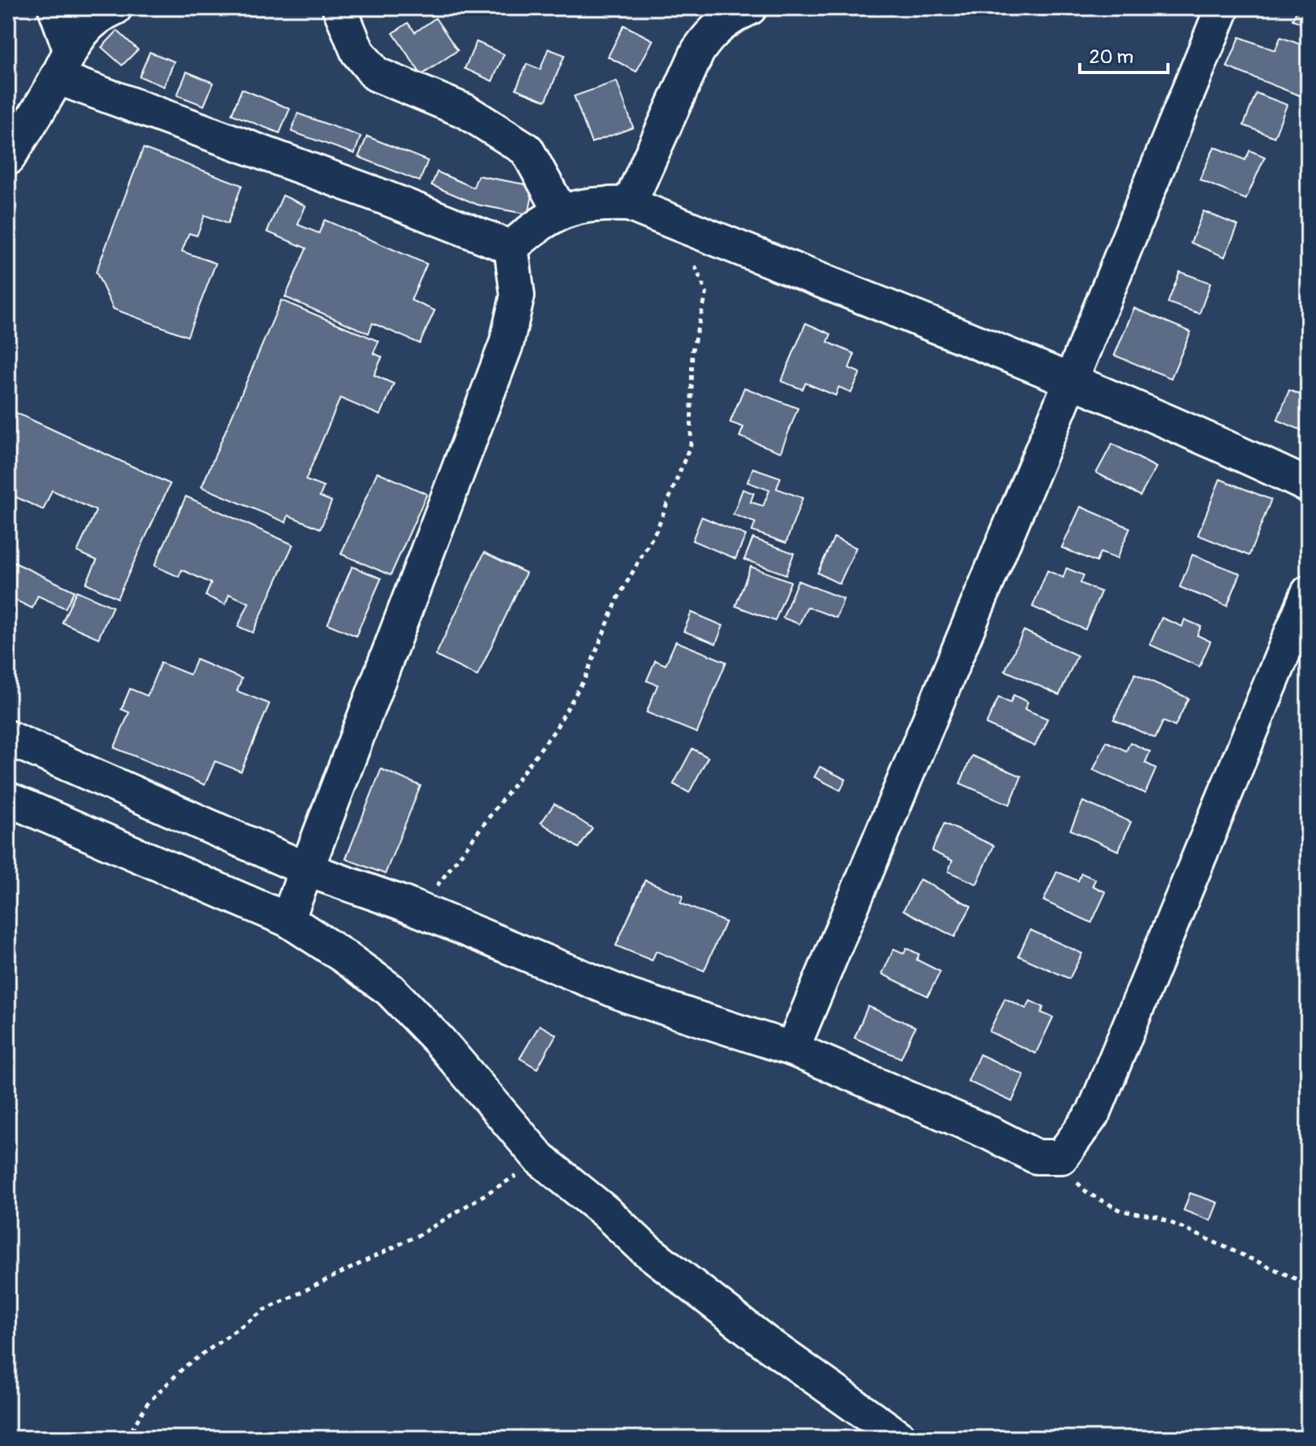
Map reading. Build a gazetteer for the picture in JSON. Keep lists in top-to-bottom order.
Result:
{
  "scale_bar": "20 m"
}
